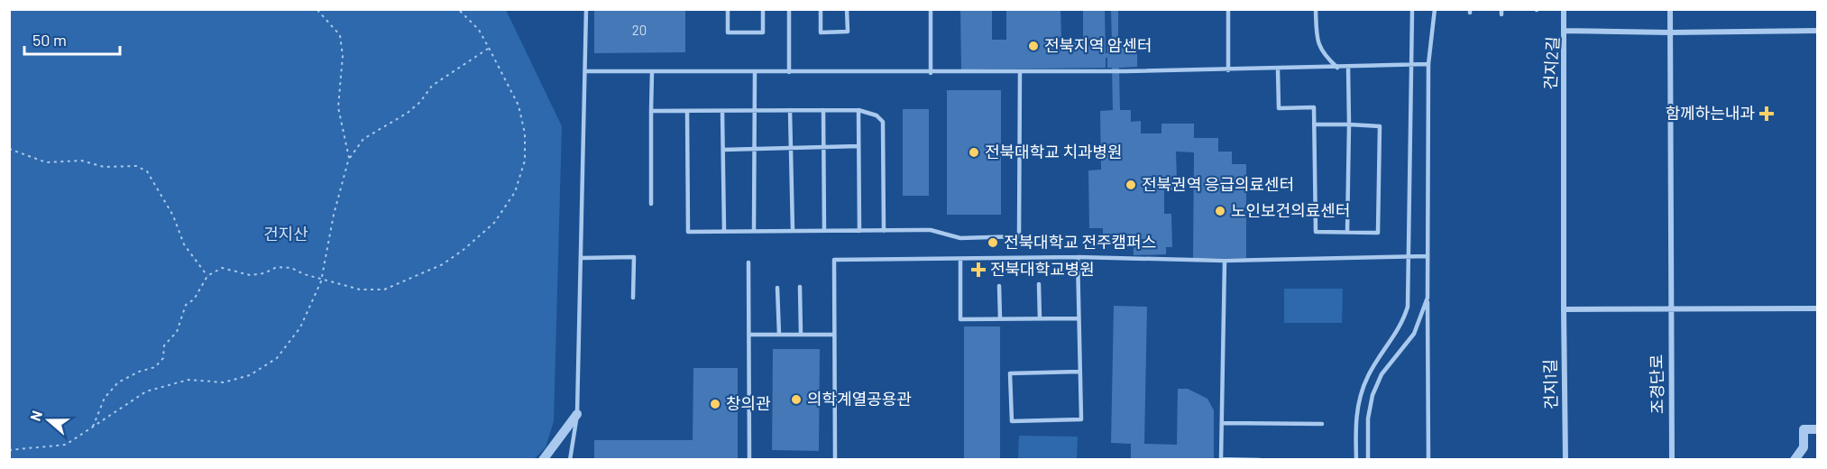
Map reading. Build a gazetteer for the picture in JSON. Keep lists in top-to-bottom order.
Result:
{
  "streets": {
    "street": ["건지2길", "건지1길", "조경단로"]
  },
  "crossings": [
    ["건지2길", "건지1길"]
  ],
  "parks": ["건지산"],
  "places": {
    "other": [
      "전북지역 암센터",
      "전북대학교 치과병원",
      "전북권역 응급의료센터",
      "노인보건의료센터",
      "전북대학교 전주캠퍼스",
      "의학계열공용관",
      "창의관"
    ],
    "health": ["함께하는내과", "전북대학교병원"]
  },
  "house_numbers": ["20"],
  "scale_bar": "50 m",
  "north": "left"
}
